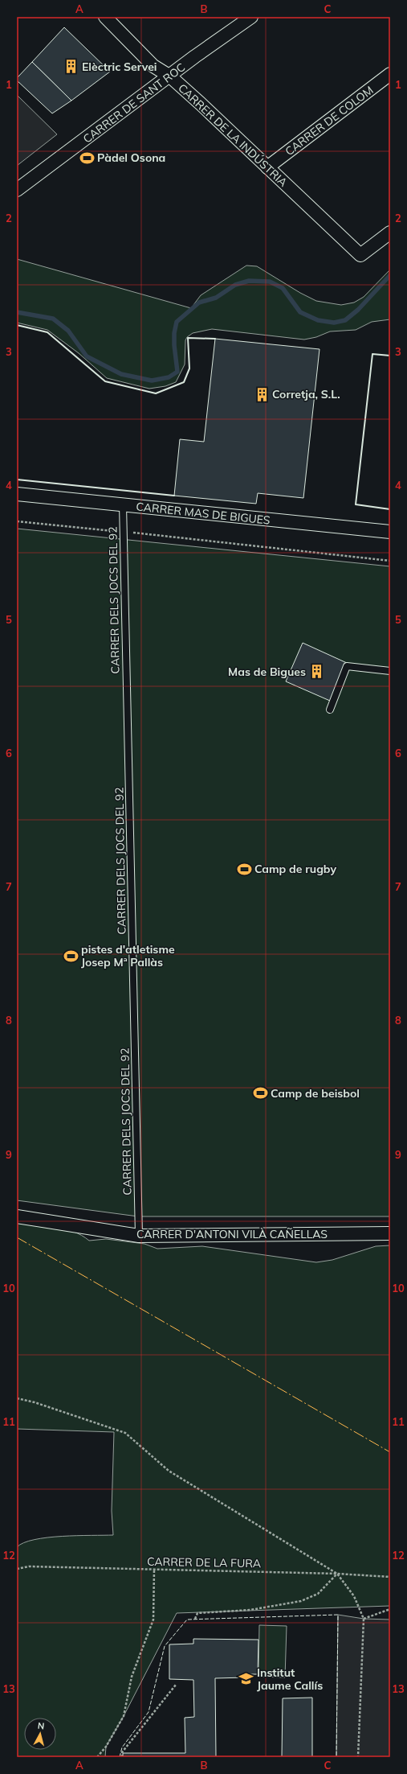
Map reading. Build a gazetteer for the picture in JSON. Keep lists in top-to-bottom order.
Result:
{
  "streets": {
    "street": [
      "CARRER DE SANT ROC",
      "CARRER DE COLOM",
      "CARRER DE LA INDÚSTRIA",
      "CARRER MAS DE BIGUES",
      "CARRER D'ANTONI VILÀ CAÑELLAS"
    ],
    "lane": ["CARRER DELS JOCS DEL 92"],
    "path": ["CARRER DE LA FURA"]
  },
  "crossings": [
    ["CARRER DE SANT ROC", "CARRER DE LA INDÚSTRIA"],
    ["CARRER DE COLOM", "CARRER DE LA INDÚSTRIA"],
    ["CARRER MAS DE BIGUES", "CARRER DELS JOCS DEL 92"],
    ["CARRER DELS JOCS DEL 92", "CARRER D'ANTONI VILÀ CAÑELLAS"]
  ],
  "places": {
    "building": ["Elèctric Servei", "Corretja, S.L.", "Mas de Bigues"],
    "sports": [
      "Pàdel Osona",
      "Camp de rugby",
      "pistes d'atletisme Josep Mª Pallàs",
      "Camp de beisbol"
    ],
    "school or university": ["Institut Jaume Callís"]
  },
  "north": "top",
  "grid": {
    "columns": ["A", "B", "C"],
    "rows": [
      "1",
      "2",
      "3",
      "4",
      "5",
      "6",
      "7",
      "8",
      "9",
      "10",
      "11",
      "12",
      "13"
    ]
  }
}
